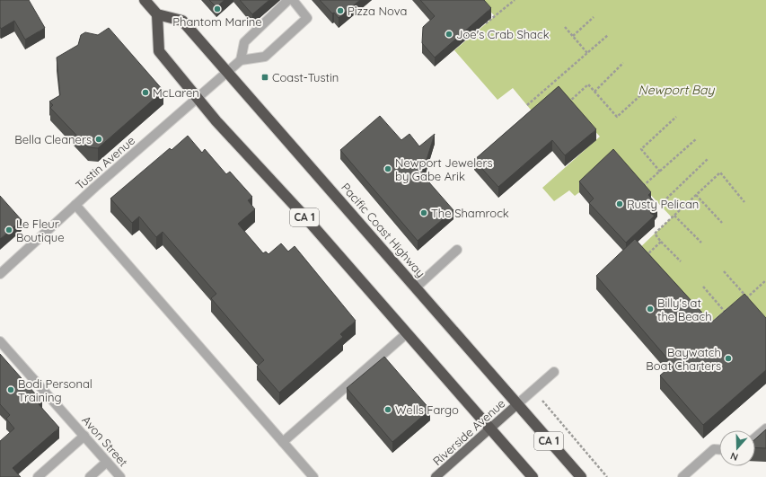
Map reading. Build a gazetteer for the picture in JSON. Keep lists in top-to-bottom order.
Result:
{
  "streets": {
    "highway": ["CA 1", "Pacific Coast Highway"],
    "main road": ["Riverside Avenue"],
    "street": ["Tustin Avenue", "Avon Street"]
  },
  "crossings": [
    ["Tustin Avenue", "CA 1"],
    ["Tustin Avenue", "Pacific Coast Highway"],
    ["CA 1", "Pacific Coast Highway"],
    ["CA 1", "Riverside Avenue"],
    ["Pacific Coast Highway", "Riverside Avenue"]
  ],
  "water": ["Newport Bay"],
  "places": {
    "other": [
      "Phantom Marine",
      "Pizza Nova",
      "Joe's Crab Shack",
      "McLaren",
      "Bella Cleaners",
      "Newport Jewelers by Gabe Arik",
      "Rusty Pelican",
      "The Shamrock",
      "Le Fleur Boutique",
      "Billy's at the Beach",
      "Baywatch Boat Charters",
      "Bodi Personal Training",
      "Wells Fargo"
    ],
    "transit": ["Coast-Tustin"]
  },
  "north": "bottom"
}
